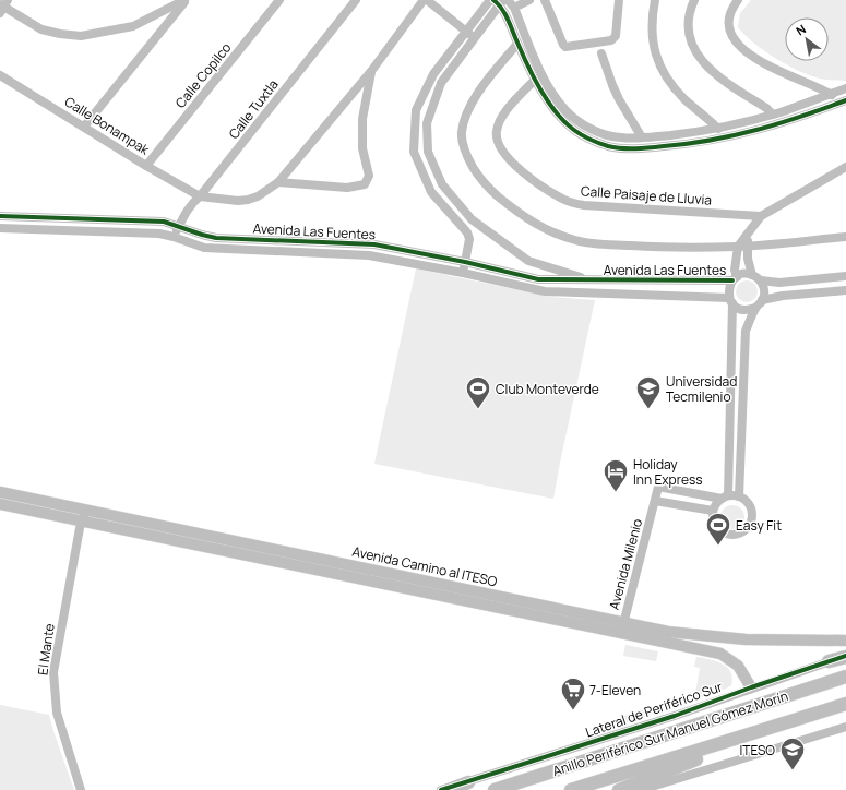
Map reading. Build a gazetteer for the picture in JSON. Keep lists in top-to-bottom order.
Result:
{
  "streets": {
    "highway": ["Anillo Periférico Sur Manuel Gómez Morín"],
    "main road": ["Avenida Camino al ITESO"],
    "street": [
      "Calle Copilco",
      "Calle Tuxtla",
      "Calle Bonampak",
      "Calle Paisaje de Lluvia",
      "Avenida Las Fuentes",
      "Avenida Milenio",
      "El Mante",
      "Lateral de Periférico Sur"
    ]
  },
  "crossings": [
    ["Calle Copilco", "Calle Bonampak"],
    ["Calle Tuxtla", "Calle Bonampak"],
    ["Calle Tuxtla", "Avenida Las Fuentes"],
    ["Avenida Milenio", "Avenida Camino al ITESO"],
    ["Avenida Camino al ITESO", "El Mante"],
    ["Avenida Camino al ITESO", "Lateral de Periférico Sur"]
  ],
  "places": {
    "sports": ["Club Monteverde", "Easy Fit"],
    "school or university": ["Universidad Tecmilenio", "ITESO"],
    "hotel": ["Holiday Inn Express"],
    "supermarket": ["7-Eleven"]
  },
  "north": "top left"
}
